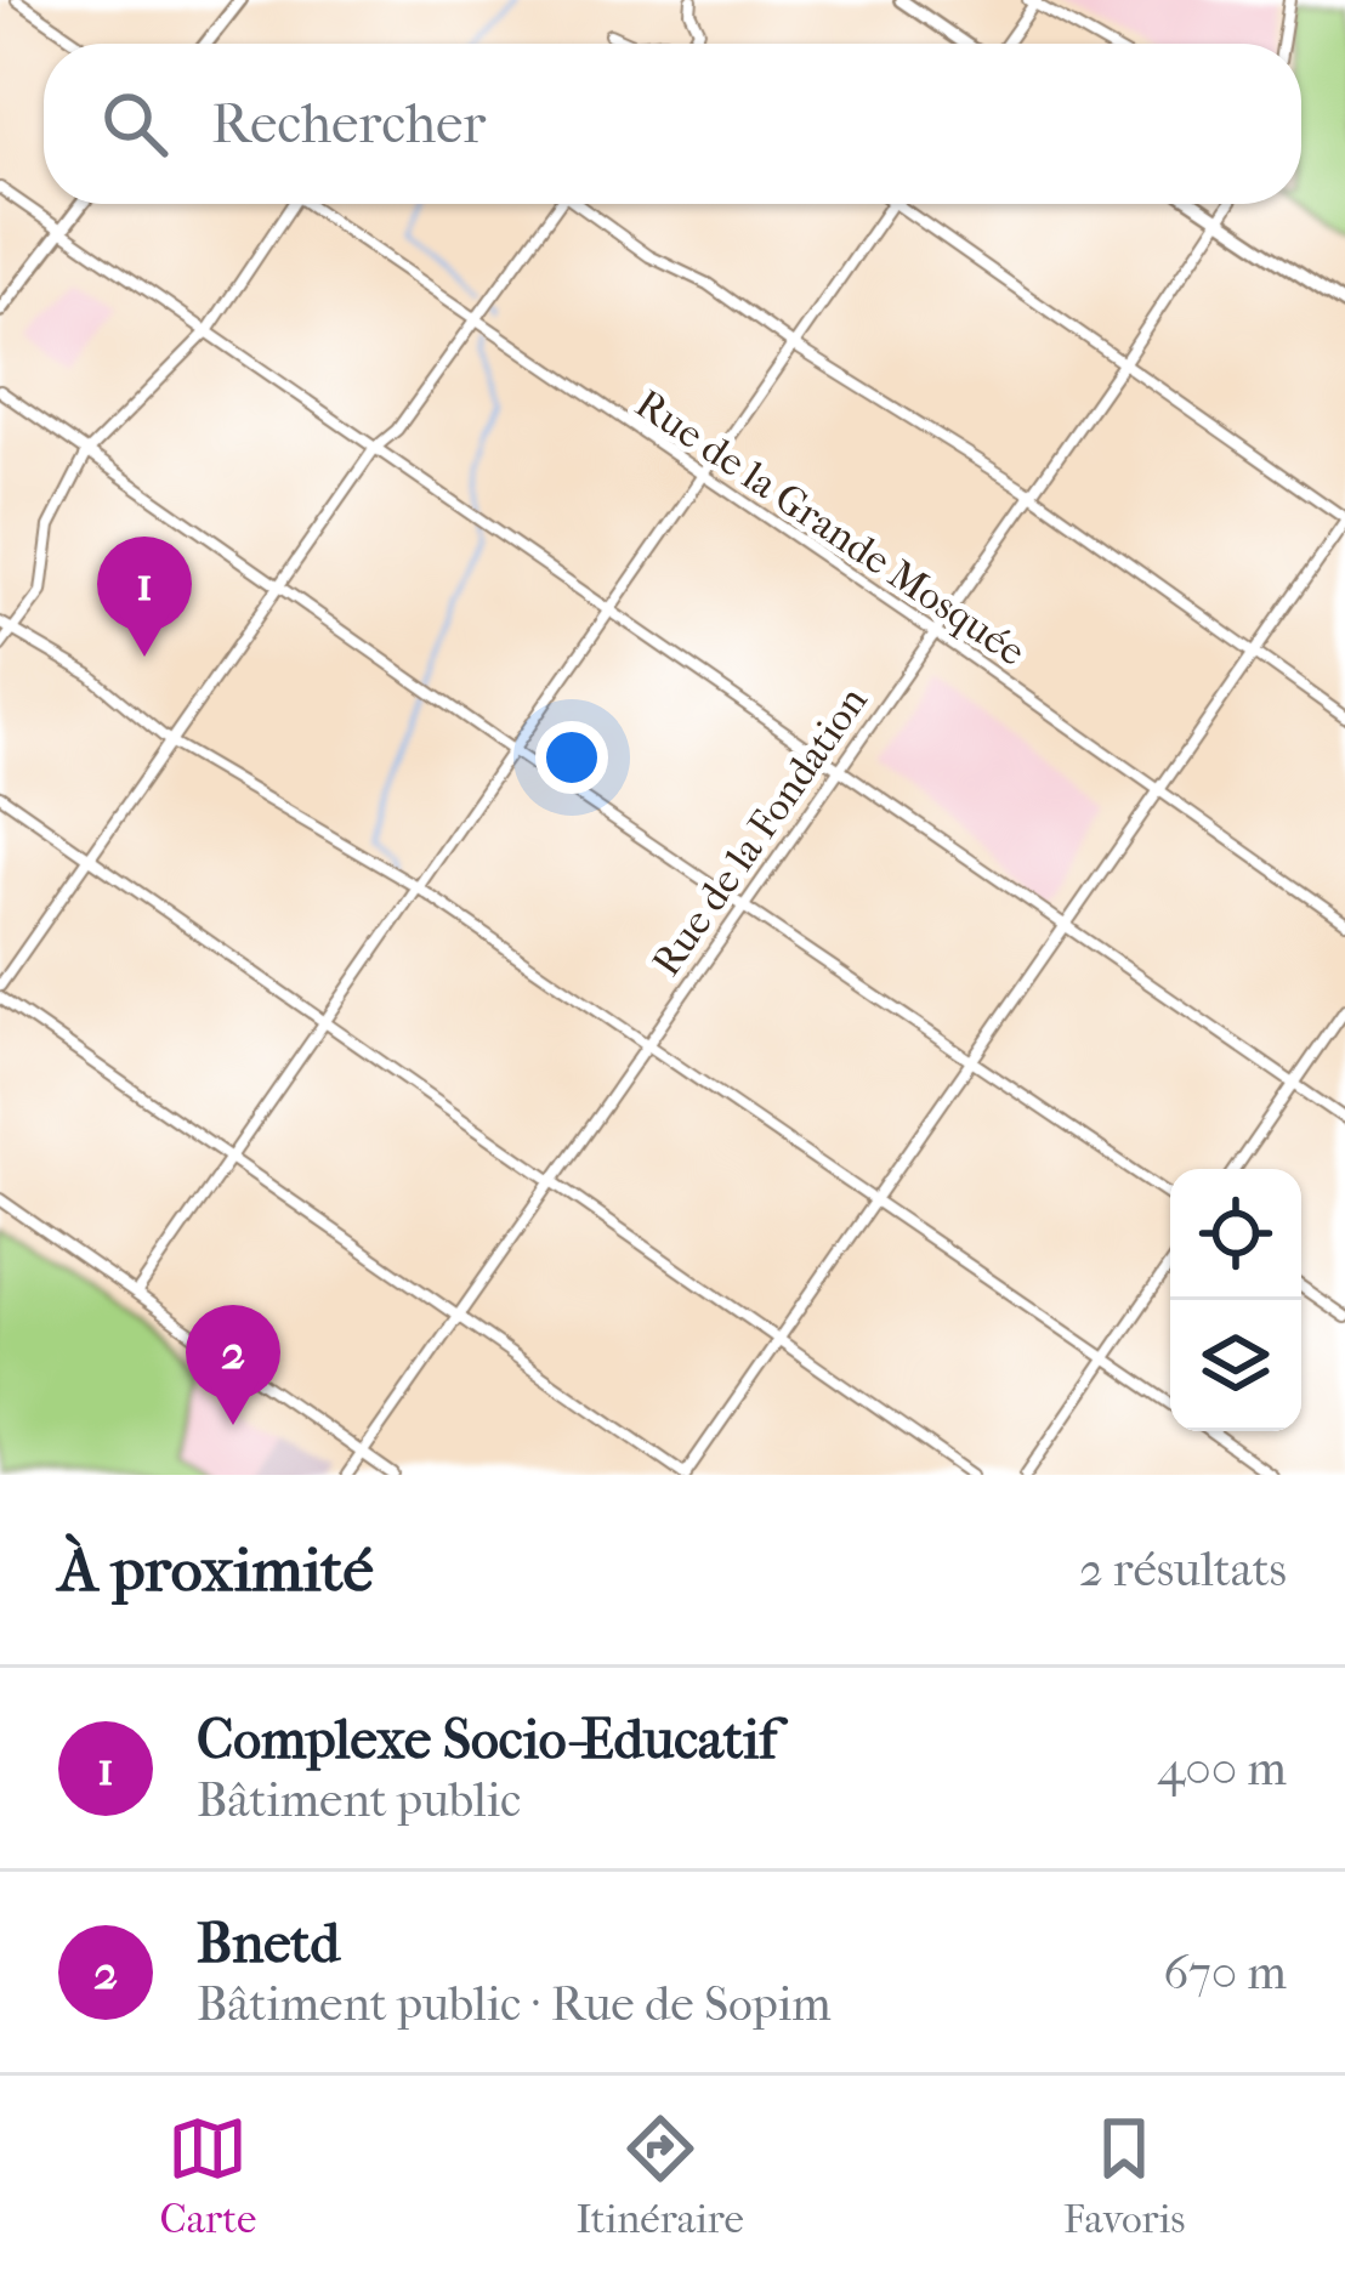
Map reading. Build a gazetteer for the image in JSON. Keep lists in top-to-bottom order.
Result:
{
  "streets": {
    "street": ["Rue de la Grande Mosquée", "Rue de la Fondation"]
  },
  "crossings": [
    ["Rue de la Grande Mosquée", "Rue de la Fondation"]
  ],
  "page": {
    "search": "Rechercher",
    "pins": ["1", "2"],
    "heading": ["À proximité", "2 résultats"],
    "list": [
      {
        "mark": "1",
        "name": "Complexe Socio-Educatif",
        "note": "Bâtiment public",
        "value": "400 m"
      },
      {
        "mark": "2",
        "name": "Bnetd",
        "note": "Bâtiment public · Rue de Sopim",
        "value": "670 m"
      }
    ],
    "nav": ["Carte", "Itinéraire", "Favoris"]
  }
}
